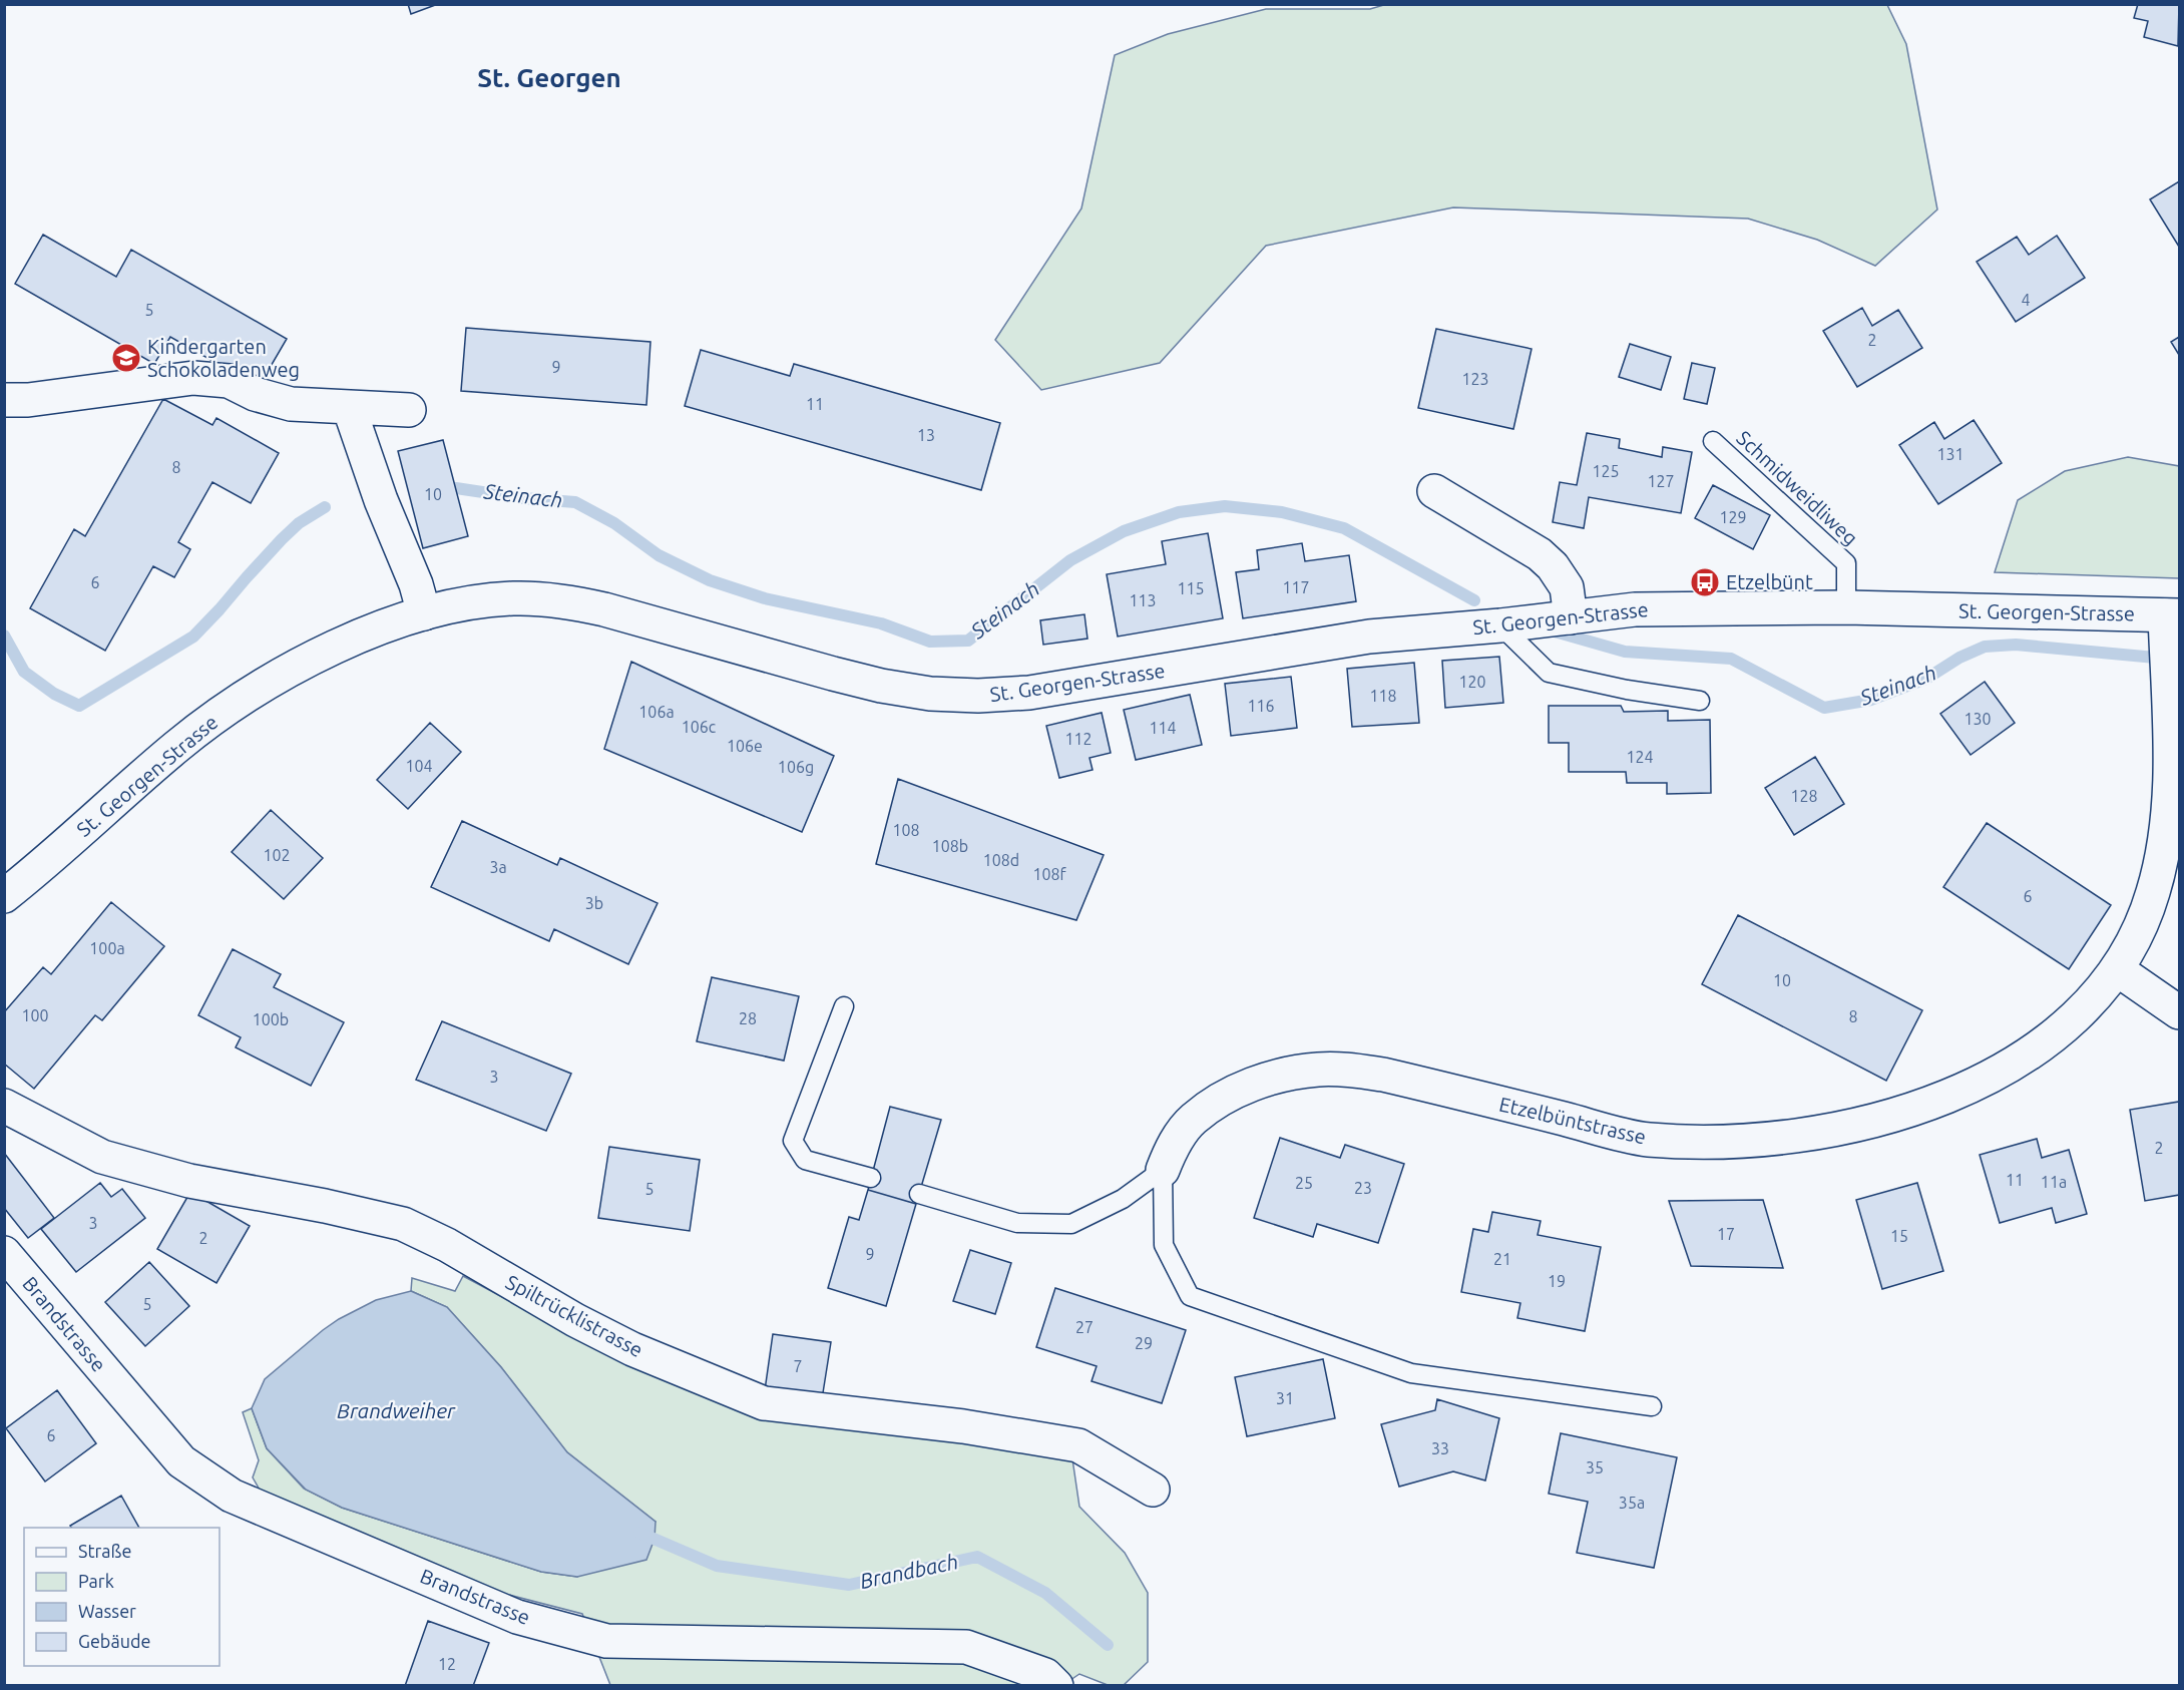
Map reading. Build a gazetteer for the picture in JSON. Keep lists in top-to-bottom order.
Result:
{
  "streets": {
    "street": [
      "St. Georgen-Strasse",
      "Etzelbüntstrasse",
      "Spiltrücklistrasse",
      "Brandstrasse"
    ],
    "lane": ["Schmidweidliweg"]
  },
  "crossings": [
    ["Schmidweidliweg", "St. Georgen-Strasse"],
    ["St. Georgen-Strasse", "Etzelbüntstrasse"]
  ],
  "districts": ["St. Georgen"],
  "water": ["Steinach", "Brandweiher", "Brandbach"],
  "places": {
    "school or university": ["Kindergarten Schokoladenweg"],
    "bus stop": ["Etzelbünt"]
  },
  "house_numbers": [
    "4",
    "5",
    "2",
    "9",
    "123",
    "11",
    "13",
    "131",
    "8",
    "125",
    "127",
    "10",
    "129",
    "6",
    "117",
    "115",
    "113",
    "120",
    "118",
    "116",
    "106a",
    "130",
    "106c",
    "114",
    "112",
    "106e",
    "124",
    "104",
    "106g",
    "128",
    "108",
    "108b",
    "102",
    "108d",
    "3a",
    "108f",
    "6",
    "3b",
    "100a",
    "10",
    "100",
    "8",
    "28",
    "100b",
    "3",
    "2",
    "11",
    "11a",
    "25",
    "23",
    "5",
    "3",
    "17",
    "15",
    "2",
    "9",
    "21",
    "19",
    "5",
    "27",
    "29",
    "7",
    "31",
    "6",
    "33",
    "35",
    "35a",
    "12"
  ],
  "legend": [
    "Straße",
    "Park",
    "Wasser",
    "Gebäude"
  ]
}
